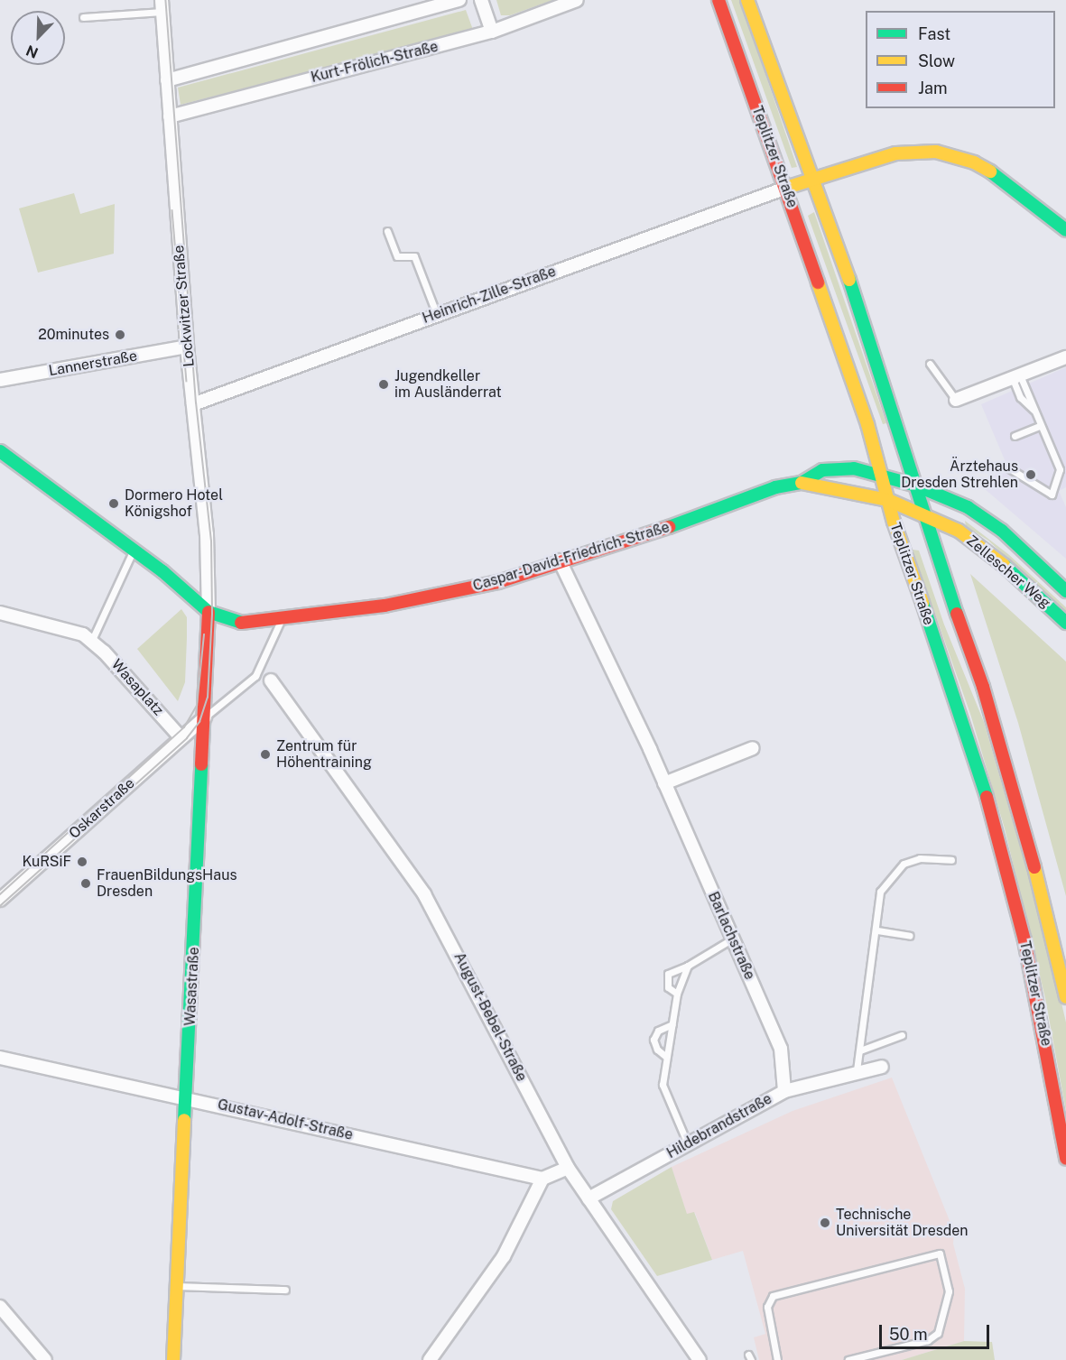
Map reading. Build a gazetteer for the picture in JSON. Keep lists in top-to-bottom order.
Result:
{
  "streets": {
    "main road": [
      "Teplitzer Straße",
      "Caspar-David-Friedrich-Straße",
      "Zellescher Weg",
      "Wasastraße"
    ],
    "street": [
      "Kurt-Frölich-Straße",
      "Heinrich-Zille-Straße",
      "Lockwitzer Straße",
      "Lannerstraße",
      "Wasaplatz",
      "Oskarstraße",
      "Barlachstraße",
      "August-Bebel-Straße",
      "Gustav-Adolf-Straße",
      "Hildebrandstraße"
    ]
  },
  "crossings": [
    ["Kurt-Frölich-Straße", "Lockwitzer Straße"],
    ["Teplitzer Straße", "Heinrich-Zille-Straße"],
    ["Teplitzer Straße", "Caspar-David-Friedrich-Straße"],
    ["Teplitzer Straße", "Zellescher Weg"],
    ["Heinrich-Zille-Straße", "Lockwitzer Straße"],
    ["Lockwitzer Straße", "Lannerstraße"],
    ["Lockwitzer Straße", "Caspar-David-Friedrich-Straße"],
    ["Lockwitzer Straße", "Wasastraße"],
    ["Caspar-David-Friedrich-Straße", "Zellescher Weg"],
    ["Caspar-David-Friedrich-Straße", "Barlachstraße"],
    ["Caspar-David-Friedrich-Straße", "Wasastraße"],
    ["Wasaplatz", "Oskarstraße"],
    ["Oskarstraße", "Wasastraße"],
    ["Barlachstraße", "Hildebrandstraße"],
    ["Wasastraße", "Gustav-Adolf-Straße"],
    ["August-Bebel-Straße", "Hildebrandstraße"]
  ],
  "places": [
    "20minutes",
    "Jugendkeller im Ausländerrat",
    "Ärztehaus Dresden Strehlen",
    "Dormero Hotel Königshof",
    "Zentrum für Höhentraining",
    "KuRSiF",
    "FrauenBildungsHaus Dresden",
    "Technische Universität Dresden"
  ],
  "legend": ["Fast", "Slow", "Jam"],
  "scale_bar": "50 m",
  "north": "bottom left"
}
